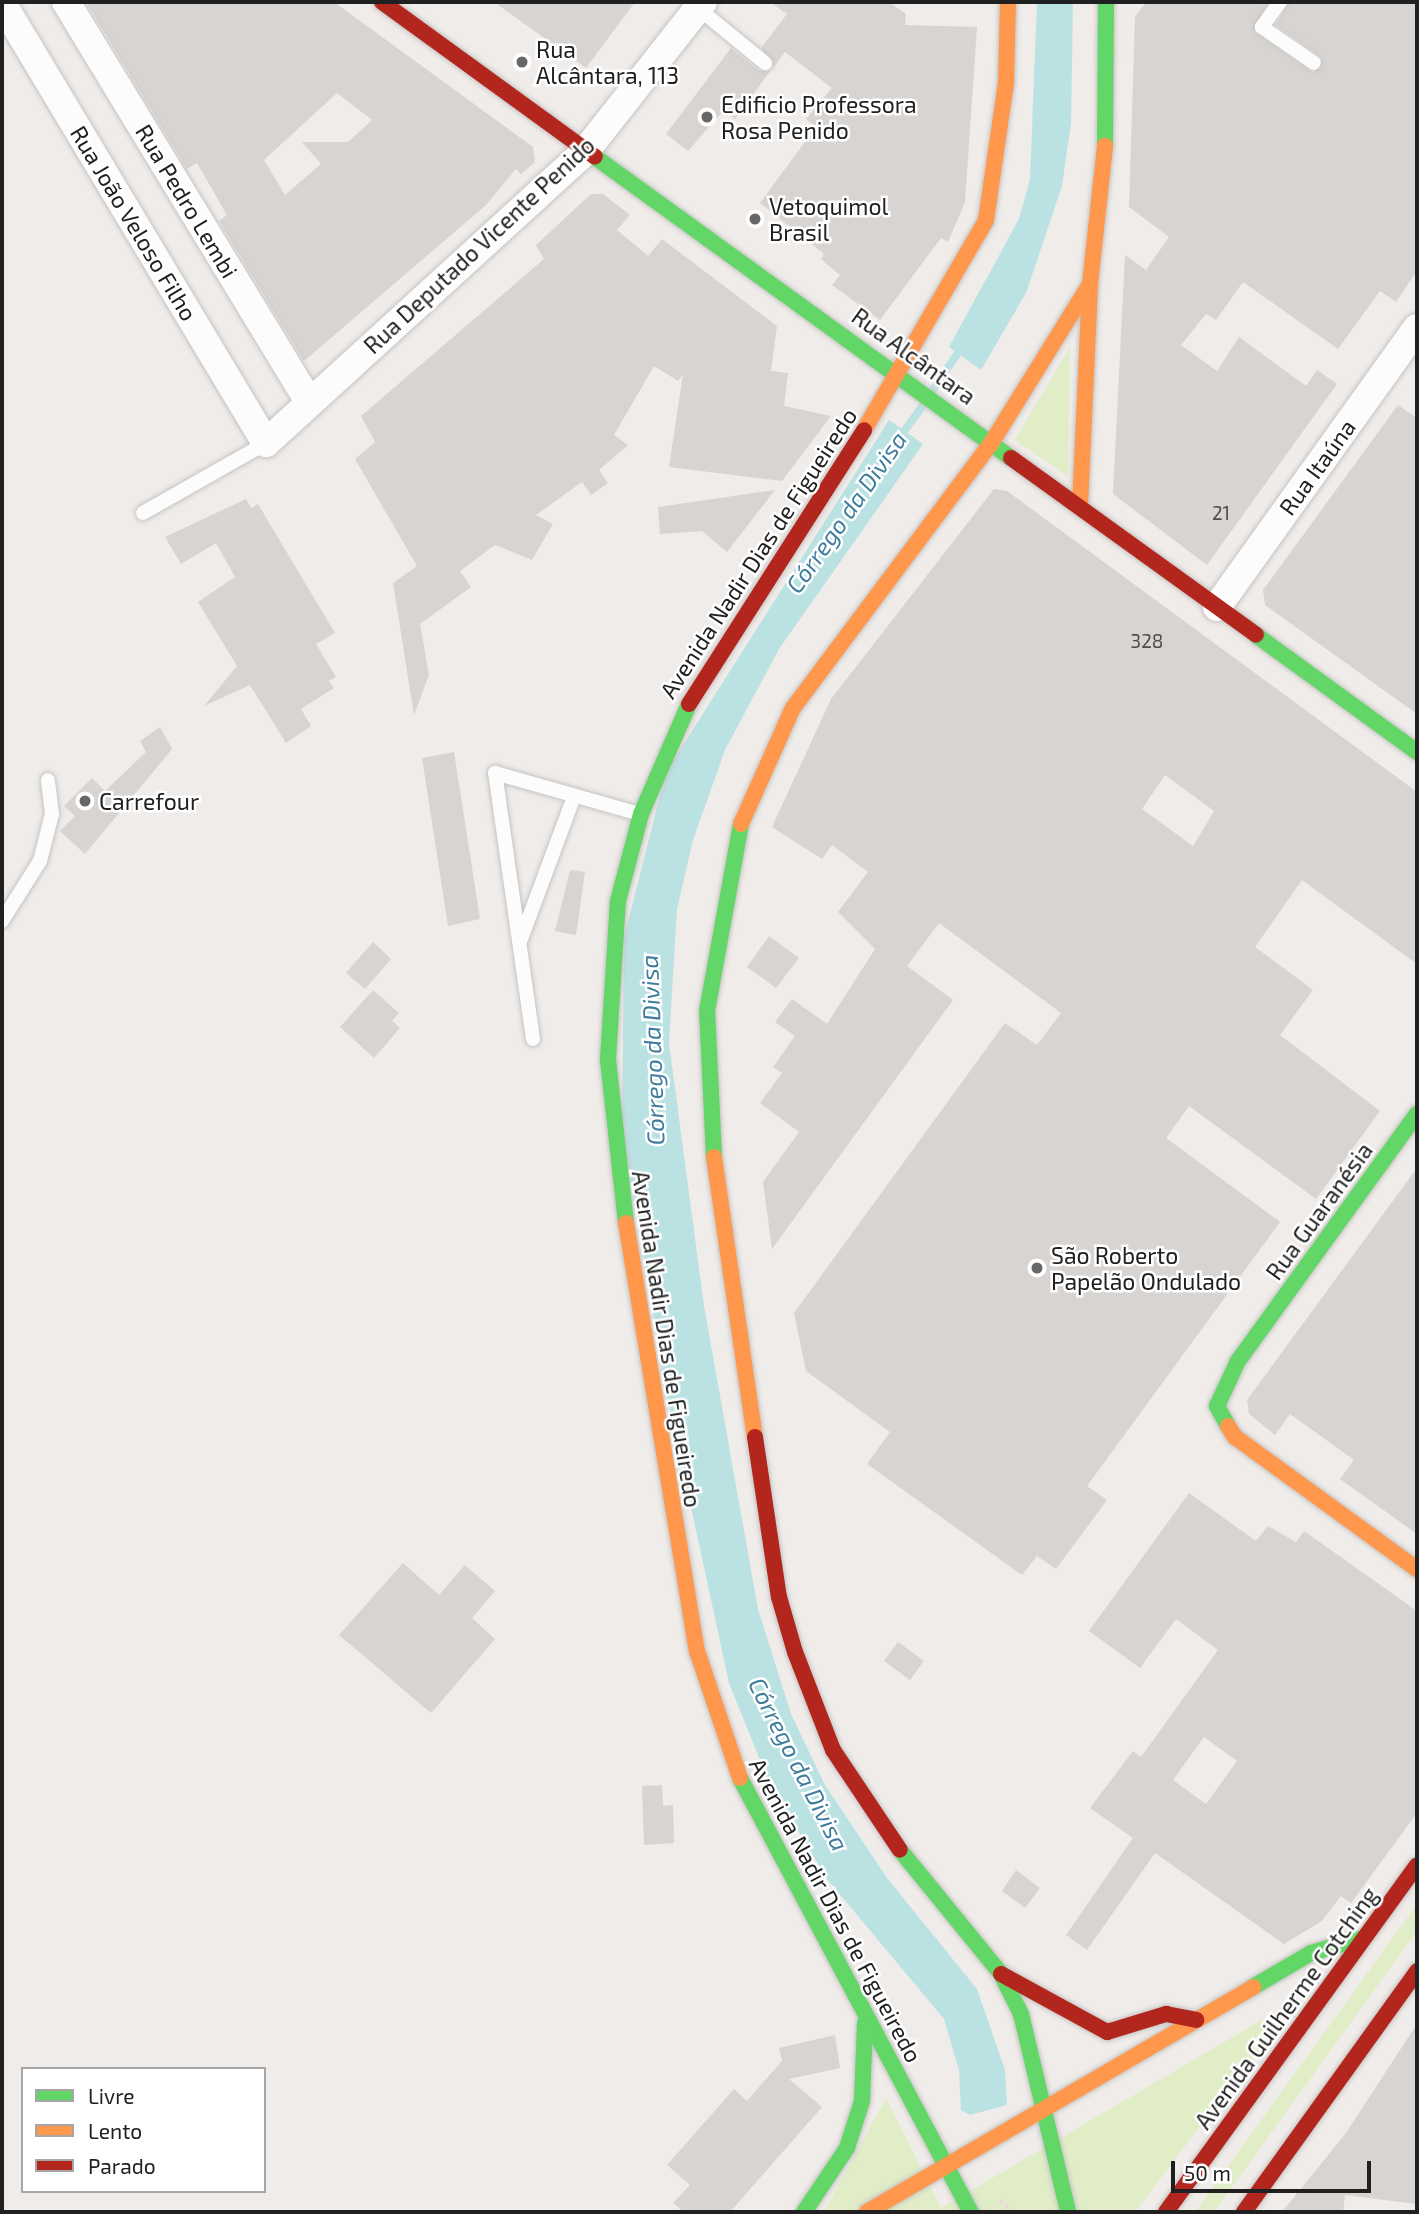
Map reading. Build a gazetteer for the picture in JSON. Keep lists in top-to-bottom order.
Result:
{
  "streets": {
    "main road": [
      "Rua Alcântara",
      "Avenida Nadir Dias de Figueiredo",
      "Rua Guaranésia",
      "Avenida Guilherme Cotching"
    ],
    "street": [
      "Rua Pedro Lembi",
      "Rua João Veloso Filho",
      "Rua Deputado Vicente Penido",
      "Rua Itaúna"
    ]
  },
  "crossings": [
    ["Rua Pedro Lembi", "Rua Deputado Vicente Penido"],
    ["Rua João Veloso Filho", "Rua Deputado Vicente Penido"],
    ["Rua Deputado Vicente Penido", "Rua Alcântara"],
    ["Rua Alcântara", "Rua Itaúna"],
    ["Rua Alcântara", "Avenida Nadir Dias de Figueiredo"]
  ],
  "water": ["Córrego da Divisa"],
  "places": [
    "Rua Alcântara, 113",
    "Edificio Professora Rosa Penido",
    "Vetoquimol Brasil",
    "Carrefour",
    "São Roberto Papelão Ondulado"
  ],
  "house_numbers": ["21", "328"],
  "legend": ["Livre", "Lento", "Parado"],
  "scale_bar": "50 m"
}
